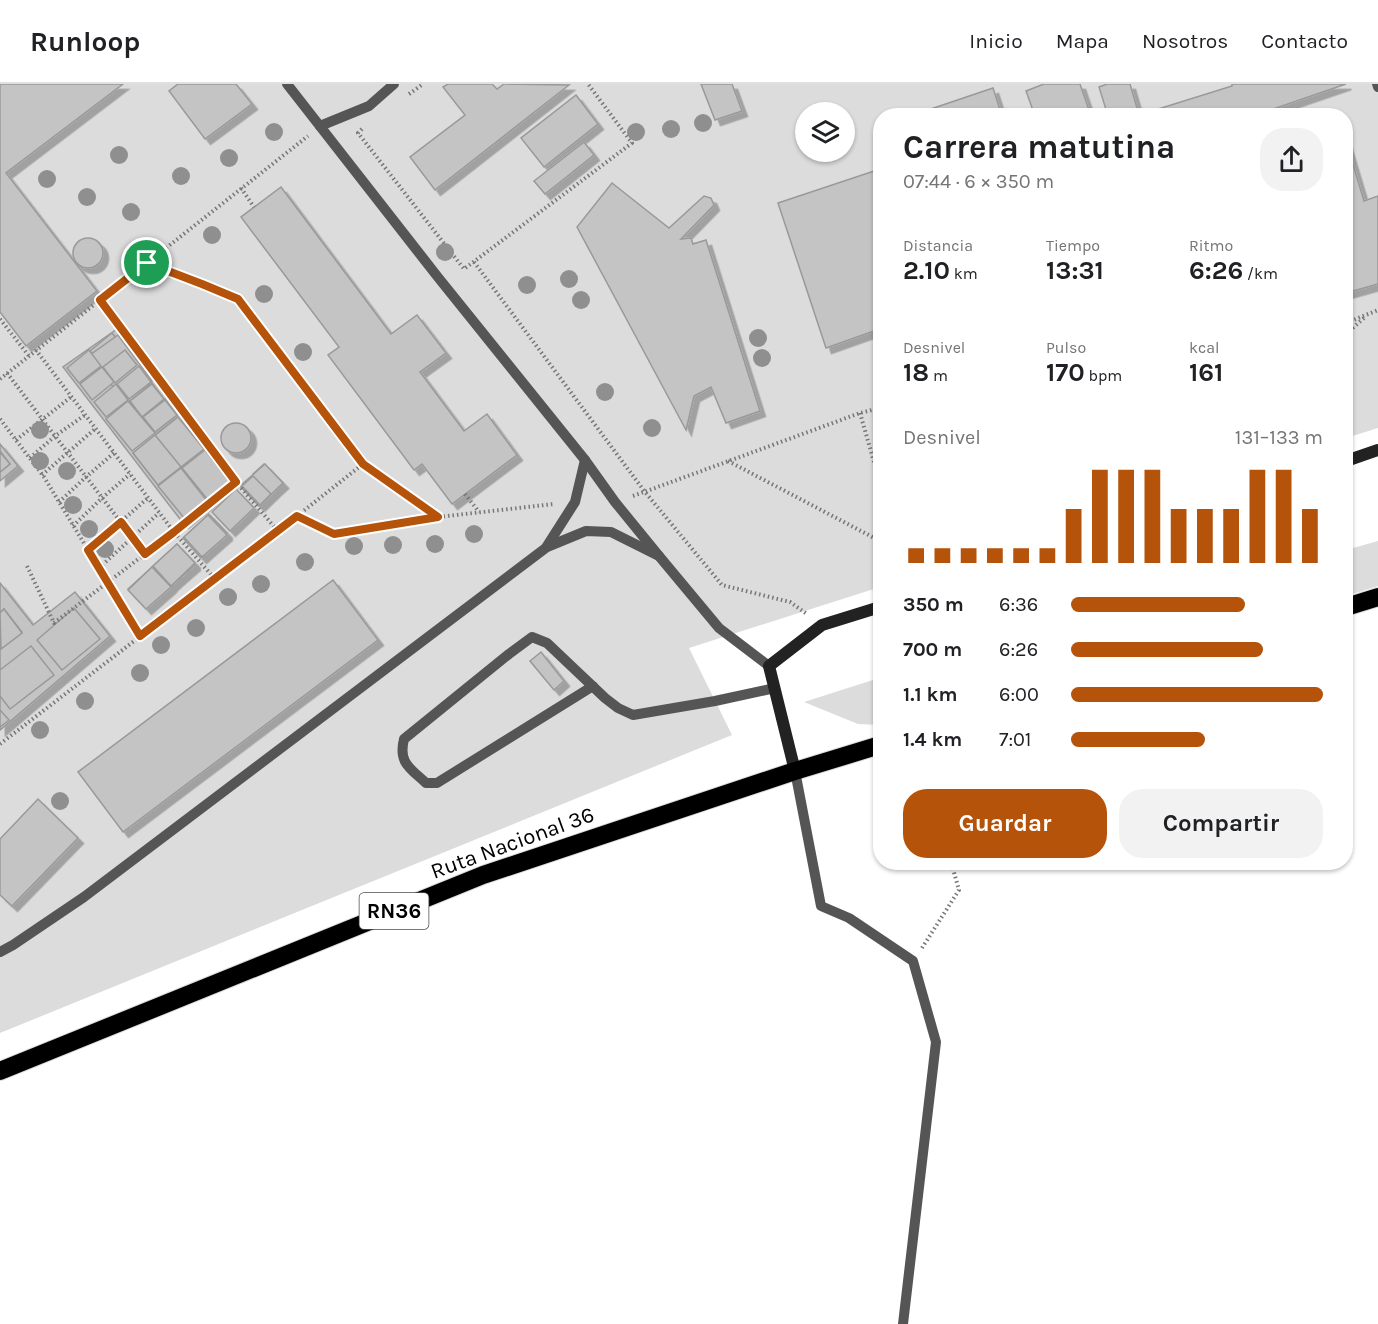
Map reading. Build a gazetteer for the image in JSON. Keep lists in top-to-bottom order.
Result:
{
  "streets": {
    "highway": ["Ruta Nacional 36", "RN36"]
  },
  "page": {
    "header": "Runloop",
    "nav": [
      "Inicio",
      "Mapa",
      "Nosotros",
      "Contacto"
    ],
    "heading": ["Carrera matutina", "07:44 · 6 × 350 m"],
    "stats": [
      ["Distancia", "2.10 km"],
      ["Tiempo", "13:31"],
      ["Ritmo", "6:26 /km"],
      ["Desnivel", "18 m"],
      ["Pulso", "170 bpm"],
      ["kcal", "161"]
    ],
    "chart": ["Desnivel", "131–133 m"],
    "list": [
      {
        "name": "350 m",
        "note": "6:36"
      },
      {
        "name": "700 m",
        "note": "6:26"
      },
      {
        "name": "1.1 km",
        "note": "6:00"
      },
      {
        "name": "1.4 km",
        "note": "7:01"
      }
    ],
    "buttons": ["Guardar", "Compartir"]
  }
}
